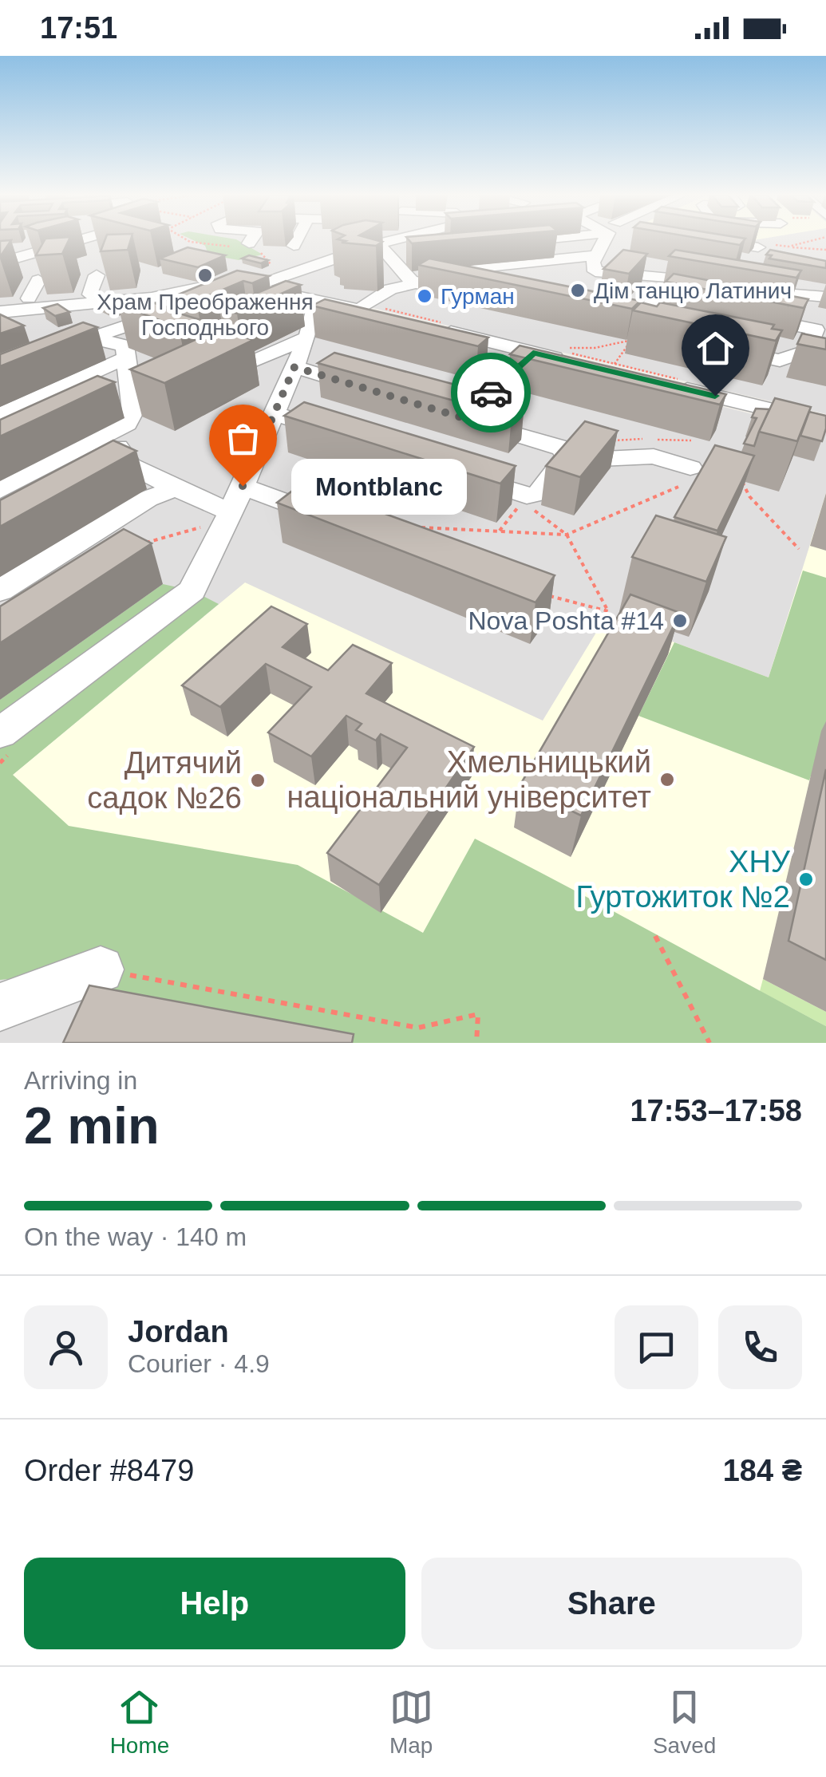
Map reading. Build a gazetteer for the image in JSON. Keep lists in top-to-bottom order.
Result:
{
  "places": [
    "Храм Преображення Господнього",
    "Дім танцю Латинич",
    "Гурман",
    "Montblanc",
    "Nova Poshta #14",
    "Хмельницький національний університет",
    "Дитячий садок №26",
    "ХНУ Гуртожиток №2"
  ],
  "page": {
    "status": "17:51",
    "bubble": "Montblanc",
    "heading": ["2 min", "Arriving in", "17:53–17:58"],
    "panel": [
      "Jordan",
      "Courier · 4.9",
      "Order #8479",
      "184 ₴"
    ],
    "bar": "On the way · 140 m",
    "buttons": ["Help", "Share"],
    "tabs": ["Home", "Map", "Saved"]
  }
}
